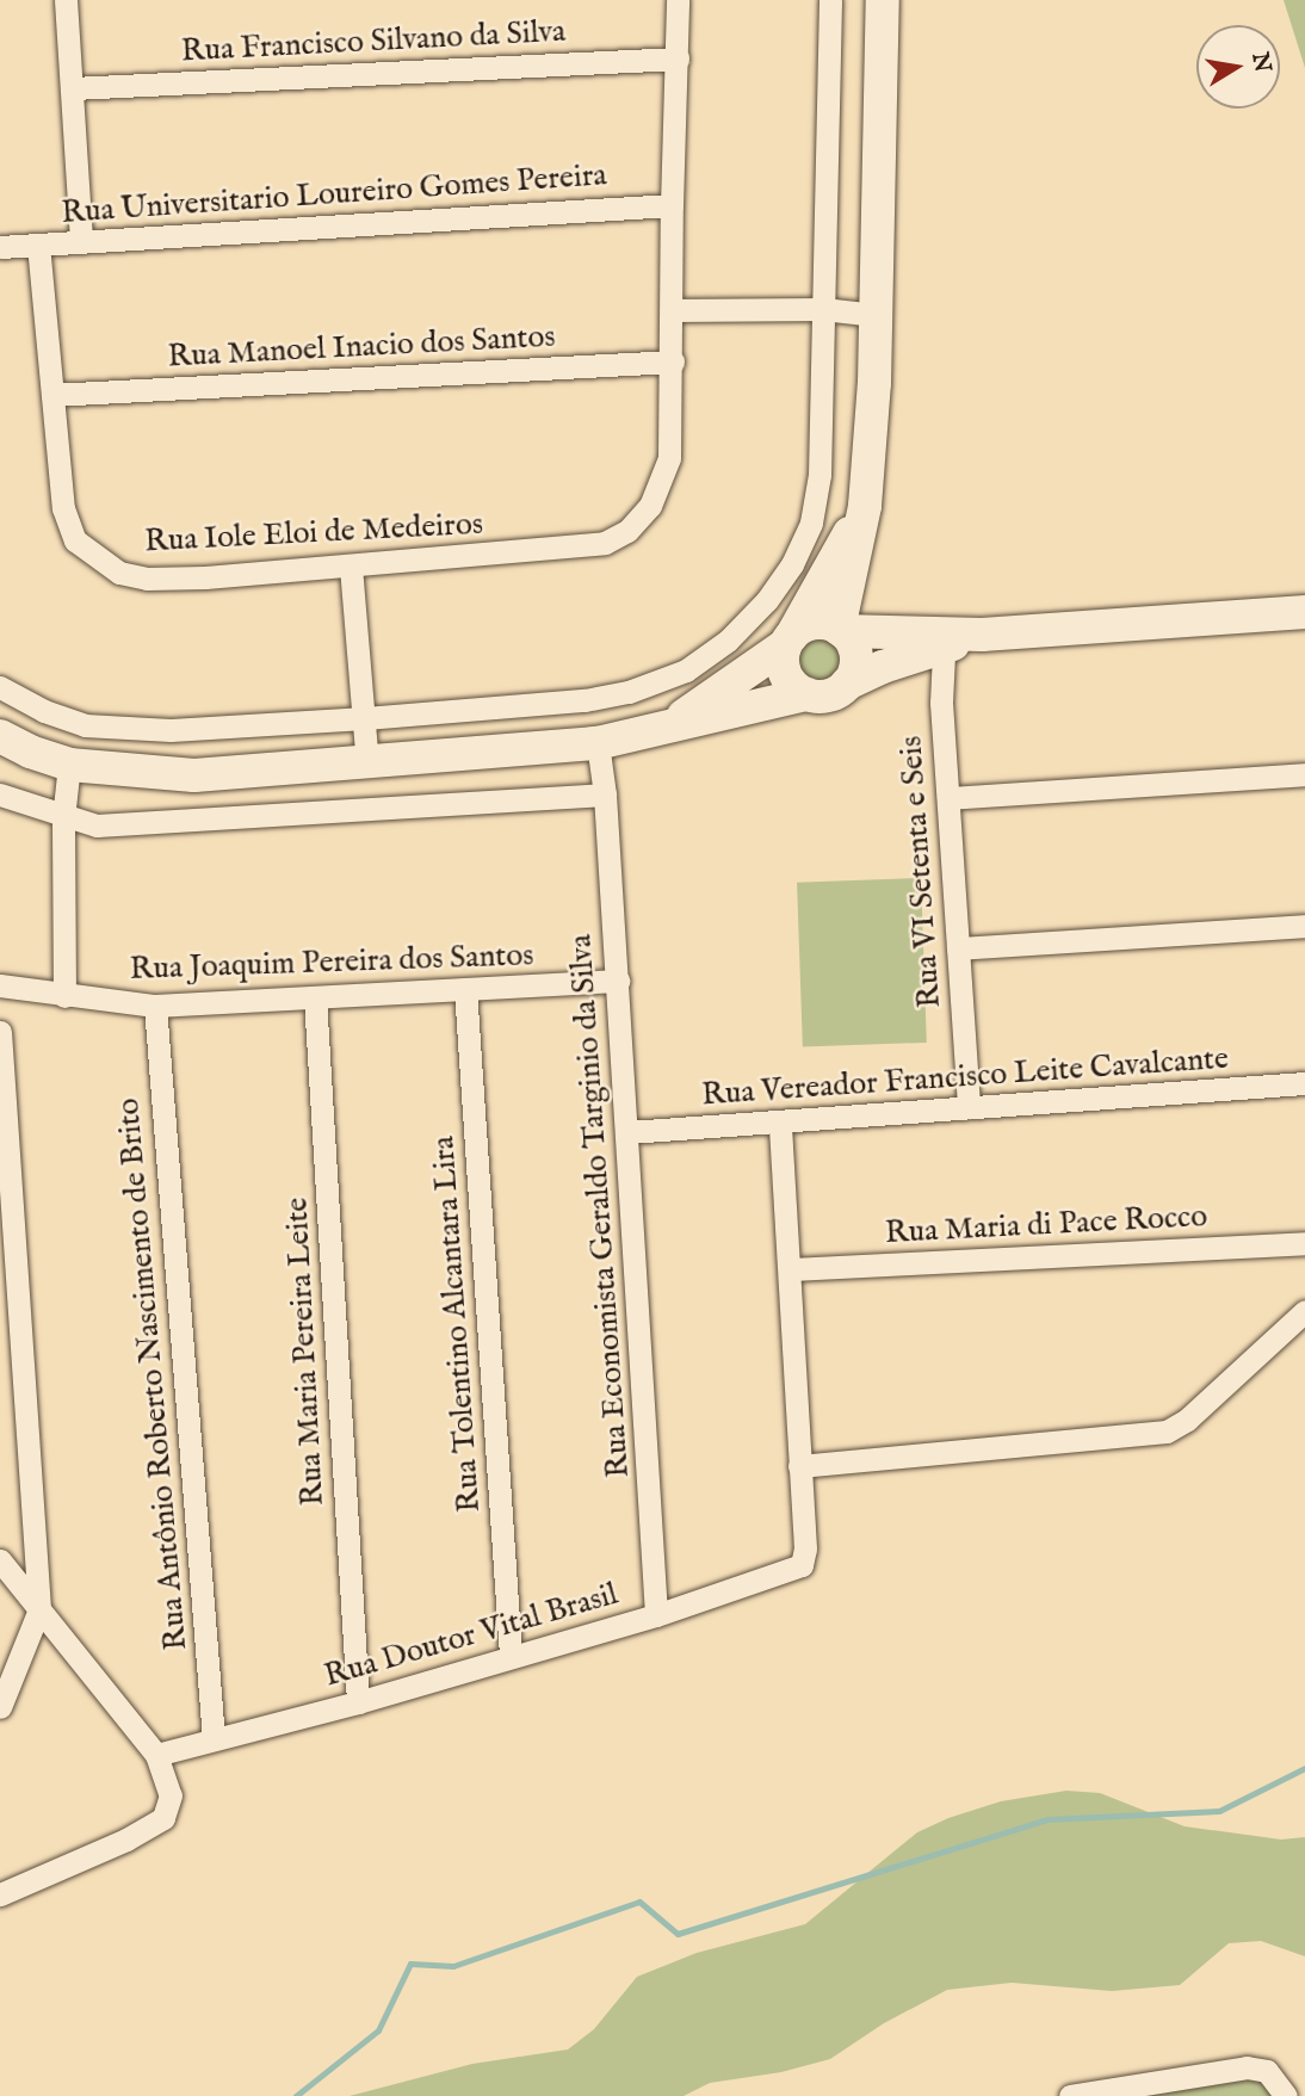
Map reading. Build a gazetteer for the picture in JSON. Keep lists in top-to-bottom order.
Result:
{
  "streets": {
    "street": [
      "Rua Francisco Silvano da Silva",
      "Rua Universitario Loureiro Gomes Pereira",
      "Rua Manoel Inacio dos Santos",
      "Rua Iole Eloi de Medeiros",
      "Rua VI Setenta e Seis",
      "Rua Joaquim Pereira dos Santos",
      "Rua Vereador Francisco Leite Cavalcante",
      "Rua Economista Geraldo Targinio da Silva",
      "Rua Maria di Pace Rocco",
      "Rua Tolentino Alcantara Lira",
      "Rua Maria Pereira Leite",
      "Rua Antônio Roberto Nascimento de Brito",
      "Rua Doutor Vital Brasil"
    ]
  },
  "crossings": [
    ["Rua Francisco Silvano da Silva", "Rua Iole Eloi de Medeiros"],
    ["Rua Universitario Loureiro Gomes Pereira", "Rua Iole Eloi de Medeiros"],
    ["Rua Manoel Inacio dos Santos", "Rua Iole Eloi de Medeiros"],
    ["Rua VI Setenta e Seis", "Rua Vereador Francisco Leite Cavalcante"],
    ["Rua Joaquim Pereira dos Santos", "Rua Economista Geraldo Targinio da Silva"],
    ["Rua Joaquim Pereira dos Santos", "Rua Tolentino Alcantara Lira"],
    ["Rua Joaquim Pereira dos Santos", "Rua Maria Pereira Leite"],
    ["Rua Joaquim Pereira dos Santos", "Rua Antônio Roberto Nascimento de Brito"],
    ["Rua Vereador Francisco Leite Cavalcante", "Rua Economista Geraldo Targinio da Silva"],
    ["Rua Economista Geraldo Targinio da Silva", "Rua Doutor Vital Brasil"],
    ["Rua Tolentino Alcantara Lira", "Rua Doutor Vital Brasil"],
    ["Rua Maria Pereira Leite", "Rua Doutor Vital Brasil"],
    ["Rua Antônio Roberto Nascimento de Brito", "Rua Doutor Vital Brasil"]
  ],
  "north": "right"
}
